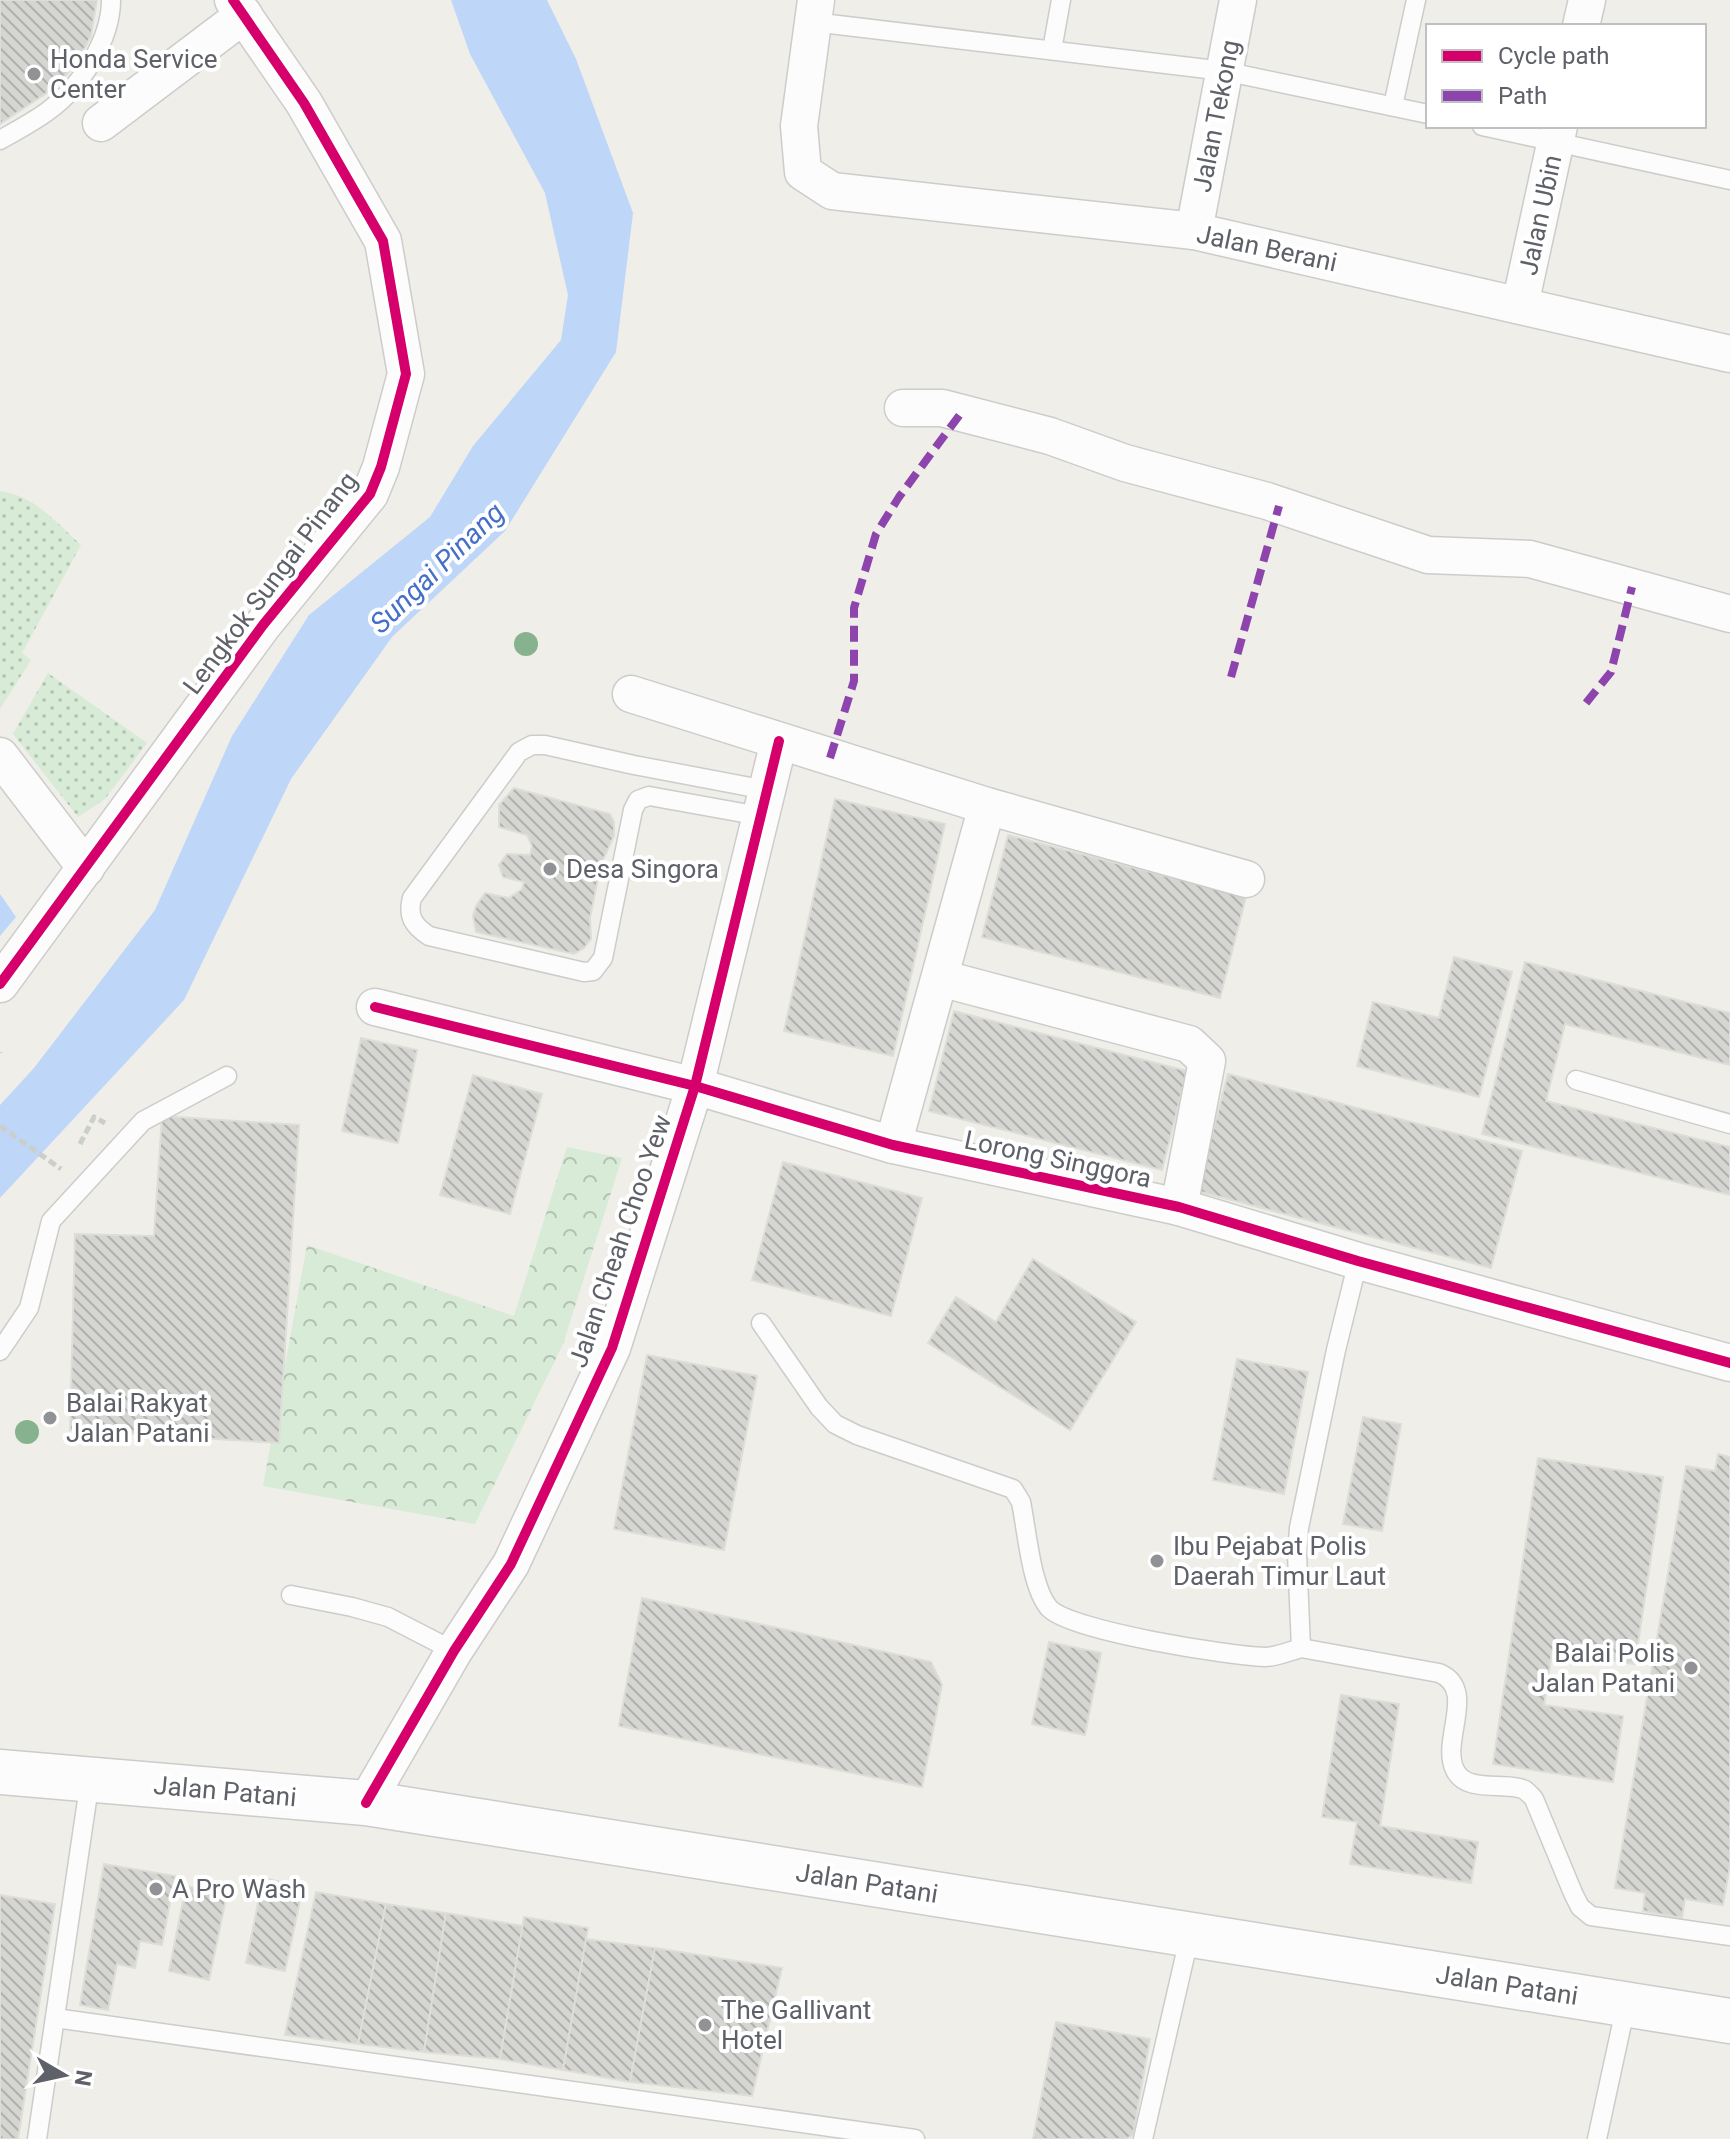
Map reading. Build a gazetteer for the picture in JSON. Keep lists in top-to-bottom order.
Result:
{
  "streets": {
    "main road": ["Jalan Patani"],
    "street": [
      "Jalan Tekong",
      "Jalan Ubin",
      "Jalan Berani",
      "Lengkok Sungai Pinang",
      "Lorong Singgora",
      "Jalan Cheah Choo Yew"
    ]
  },
  "crossings": [
    ["Jalan Tekong", "Jalan Berani"],
    ["Jalan Ubin", "Jalan Berani"],
    ["Lorong Singgora", "Jalan Cheah Choo Yew"],
    ["Jalan Cheah Choo Yew", "Jalan Patani"]
  ],
  "water": ["Sungai Pinang"],
  "places": [
    "Honda Service Center",
    "Desa Singora",
    "Balai Rakyat Jalan Patani",
    "Ibu Pejabat Polis Daerah Timur Laut",
    "Balai Polis Jalan Patani",
    "A Pro Wash",
    "The Gallivant Hotel"
  ],
  "legend": ["Cycle path", "Path"],
  "north": "right"
}
